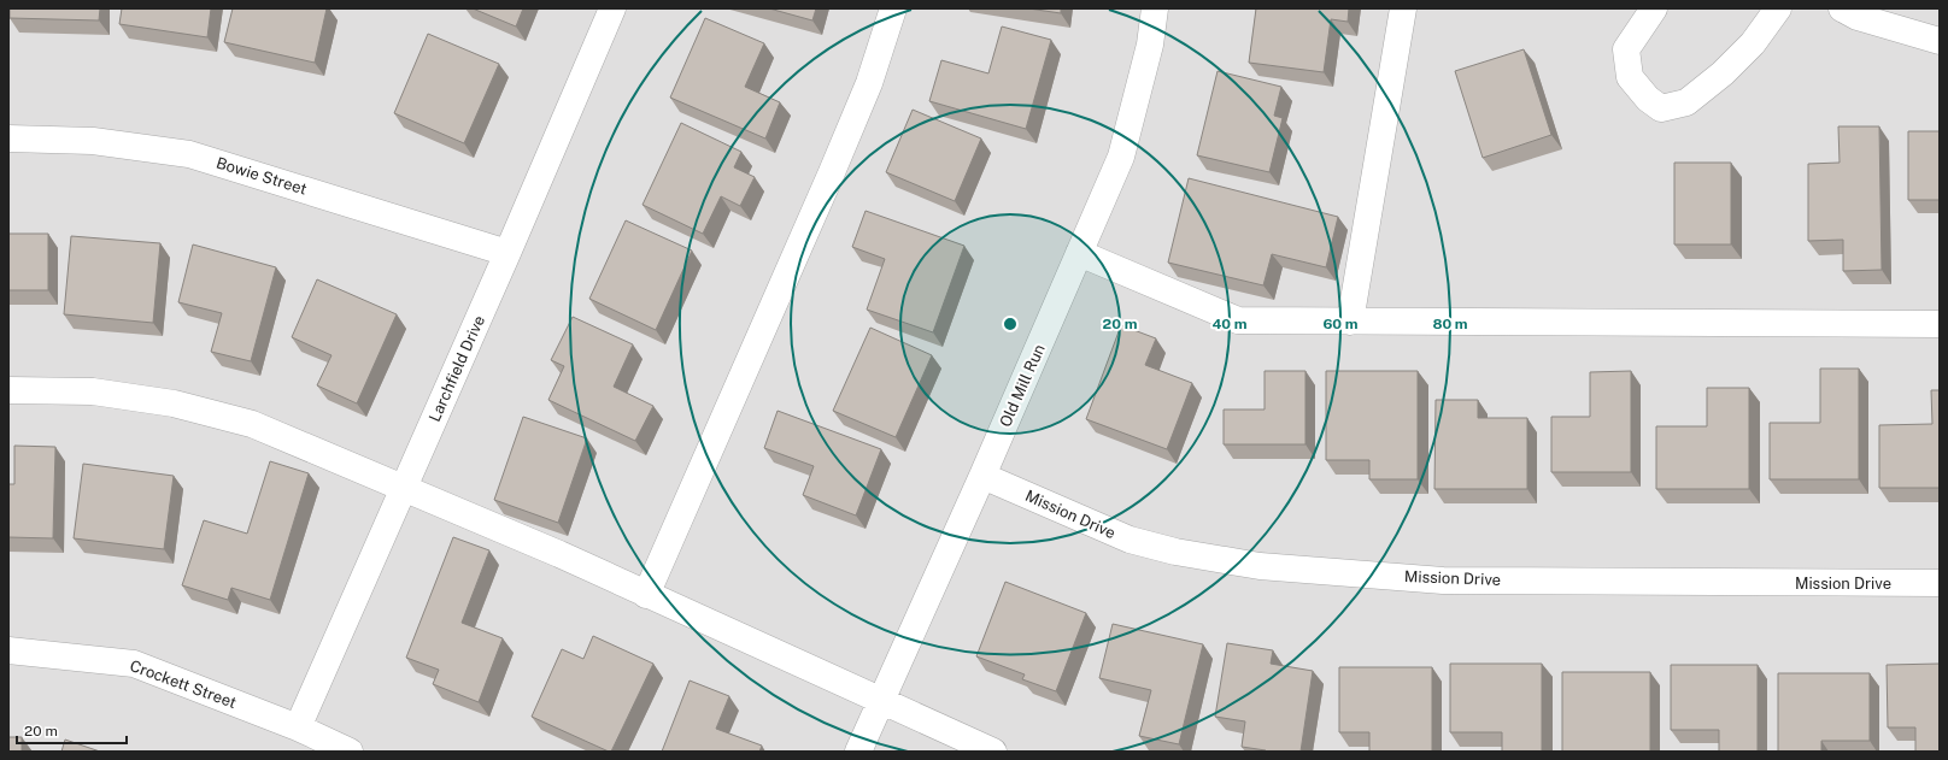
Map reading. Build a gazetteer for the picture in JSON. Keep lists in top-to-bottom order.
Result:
{
  "streets": {
    "street": [
      "Bowie Street",
      "Larchfield Drive",
      "Old Mill Run",
      "Mission Drive",
      "Crockett Street"
    ]
  },
  "crossings": [
    ["Bowie Street", "Larchfield Drive"],
    ["Larchfield Drive", "Crockett Street"],
    ["Old Mill Run", "Mission Drive"]
  ],
  "scale_bar": "20 m",
  "rings": [
    "20 m",
    "40 m",
    "60 m",
    "80 m"
  ]
}
